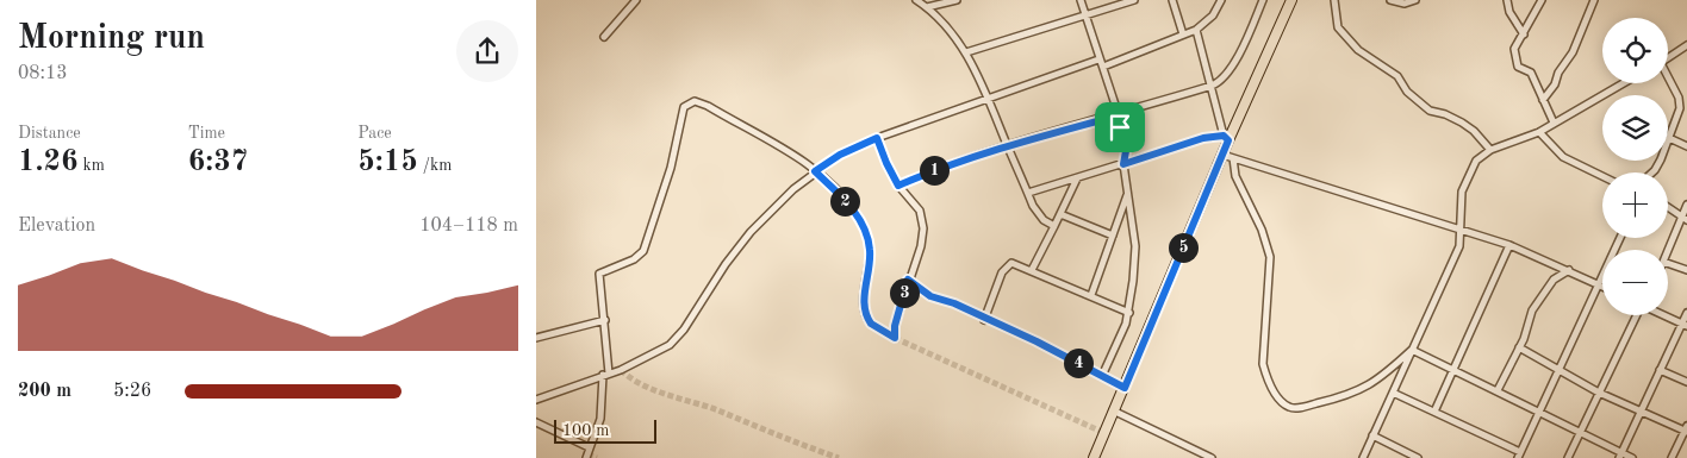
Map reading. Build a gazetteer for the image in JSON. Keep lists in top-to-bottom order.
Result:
{
  "scale_bar": "100 m",
  "page": {
    "heading": ["Morning run", "08:13"],
    "map_buttons": ["+", "−"],
    "stats": [
      ["Distance", "1.26 km"],
      ["Time", "6:37"],
      ["Pace", "5:15 /km"]
    ],
    "pins": [
      "1",
      "2",
      "5",
      "3",
      "4"
    ],
    "chart": ["Elevation", "104–118 m"],
    "list": [
      {
        "name": "200 m",
        "note": "5:26"
      }
    ],
    "scale": "100 m"
  }
}
